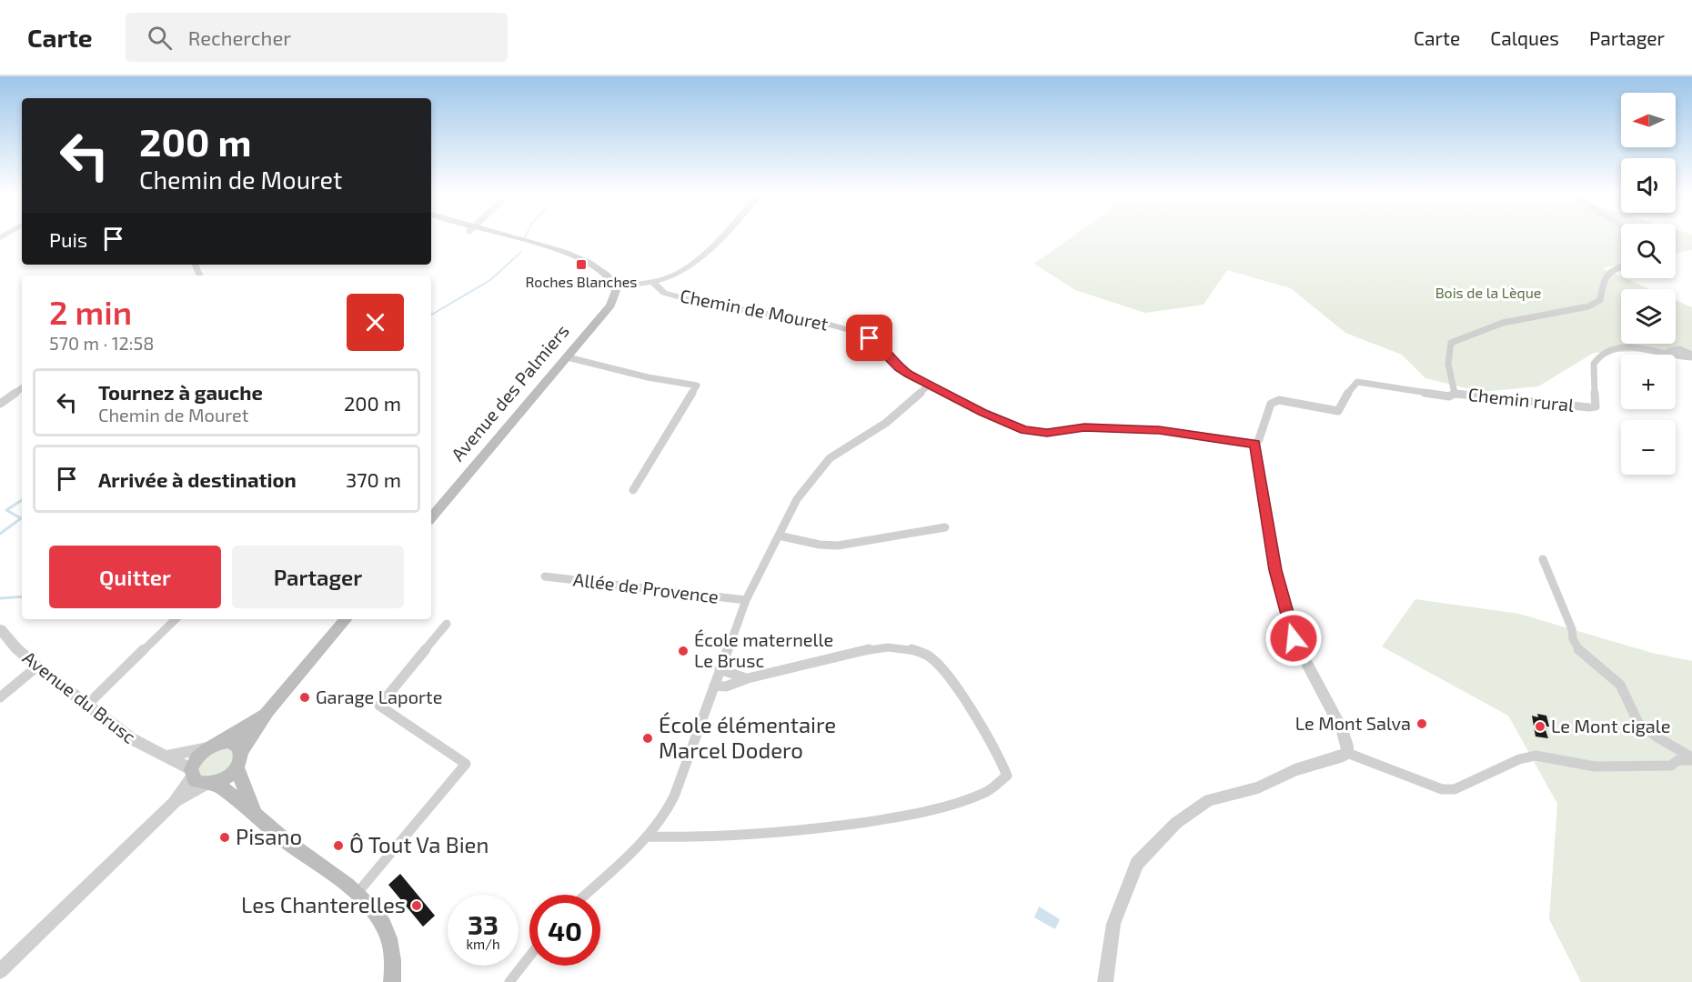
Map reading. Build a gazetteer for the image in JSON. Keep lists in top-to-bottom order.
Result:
{
  "streets": {
    "main road": ["Avenue des Palmiers"],
    "street": [
      "Chemin de Mouret",
      "Chemin rural",
      "Allée de Provence",
      "Avenue du Brusc"
    ]
  },
  "parks": ["Bois de la Lèque"],
  "places": {
    "transit": ["Roches Blanches"],
    "other": [
      "École maternelle Le Brusc",
      "Garage Laporte",
      "Le Mont Salva",
      "Le Mont cigale",
      "École élémentaire Marcel Dodero",
      "Pisano",
      "Ô Tout Va Bien",
      "Les Chanterelles"
    ]
  },
  "north": "left",
  "page": {
    "header": "Carte",
    "search": "Rechercher",
    "nav": ["Carte", "Calques", "Partager"],
    "map_buttons": ["+", "−"],
    "turn": ["200 m", "Chemin de Mouret"],
    "then": "Puis",
    "heading": ["2 min", "570 m · 12:58"],
    "list": [
      {
        "name": "Tournez à gauche",
        "note": "Chemin de Mouret",
        "value": "200 m"
      },
      {
        "name": "Arrivée à destination",
        "value": "370 m"
      }
    ],
    "buttons": ["Quitter", "Partager"],
    "speed": "33 km/h",
    "limit": "40"
  }
}
